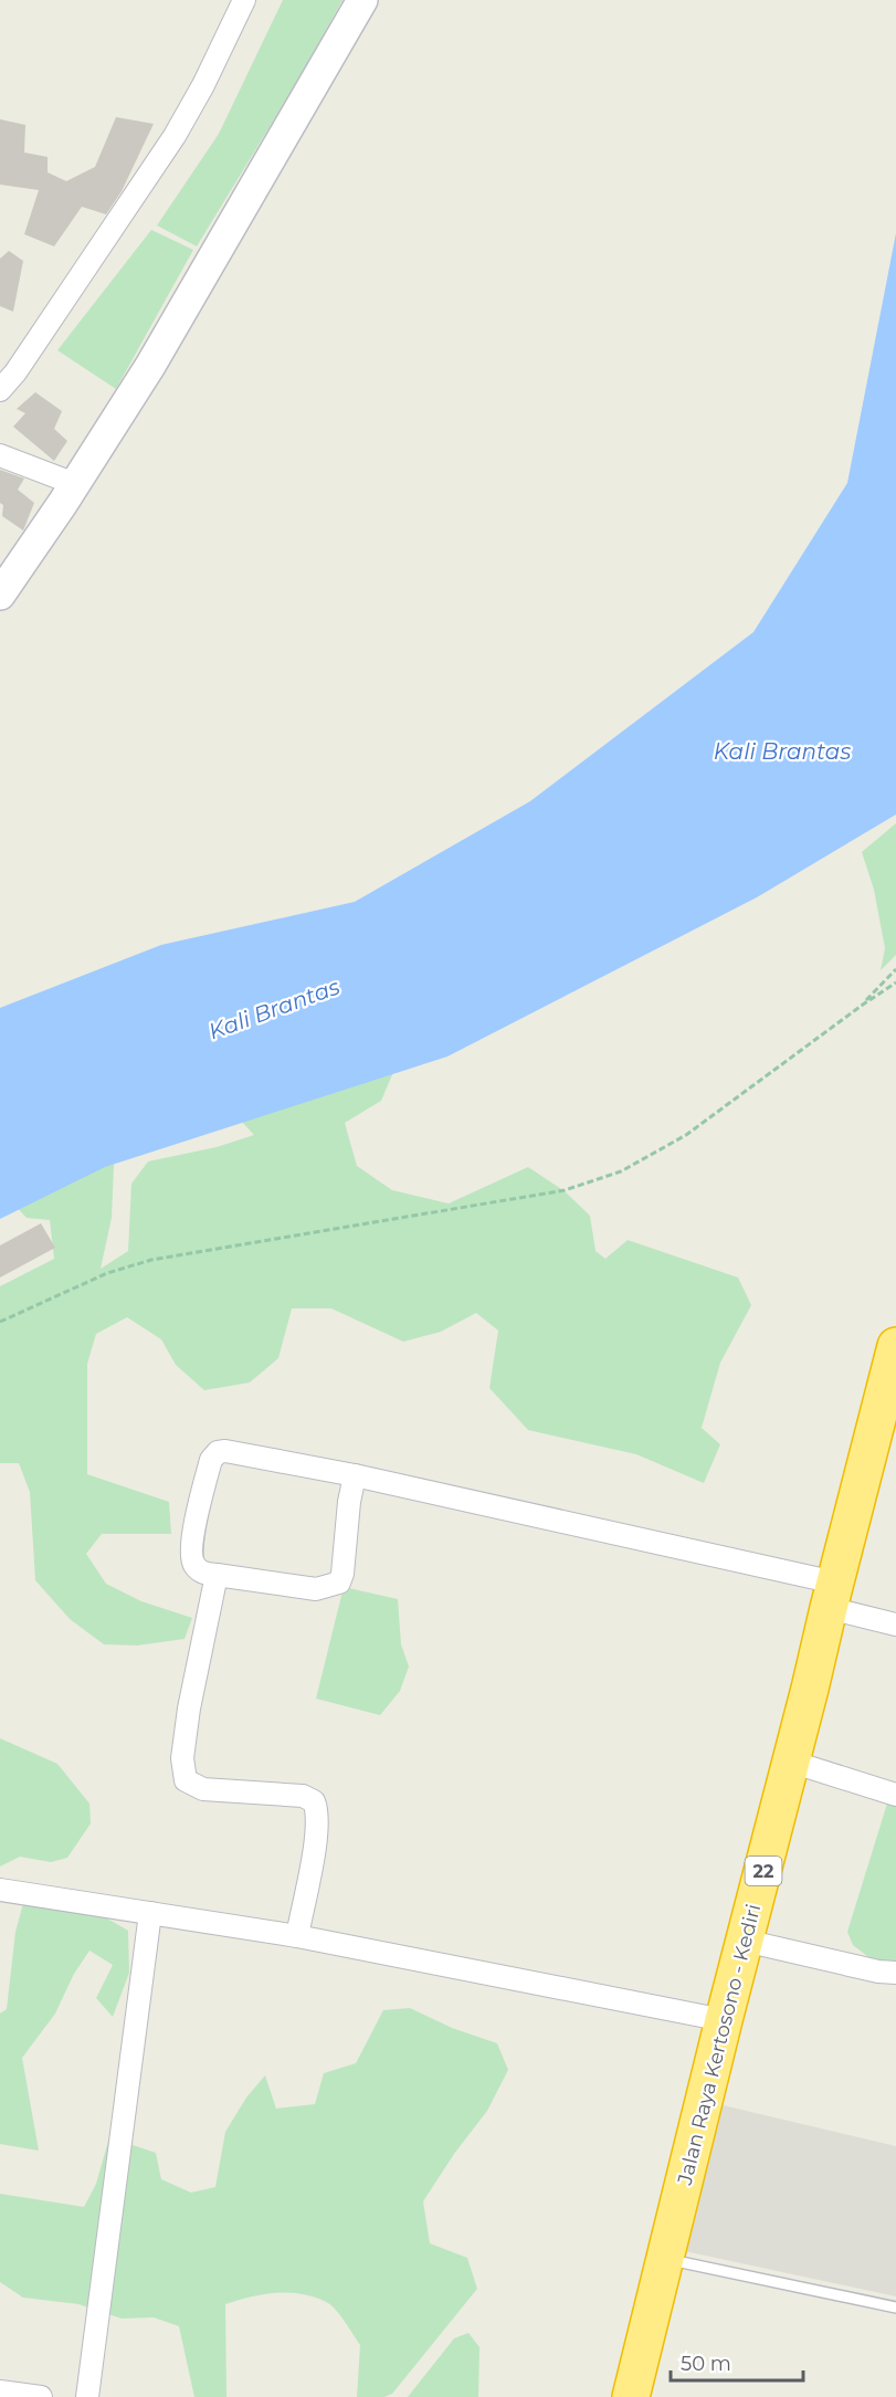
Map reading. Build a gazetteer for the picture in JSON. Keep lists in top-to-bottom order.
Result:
{
  "streets": {
    "highway": ["22", "Jalan Raya Kertosono - Kediri"]
  },
  "water": ["Kali Brantas"],
  "scale_bar": "50 m"
}
